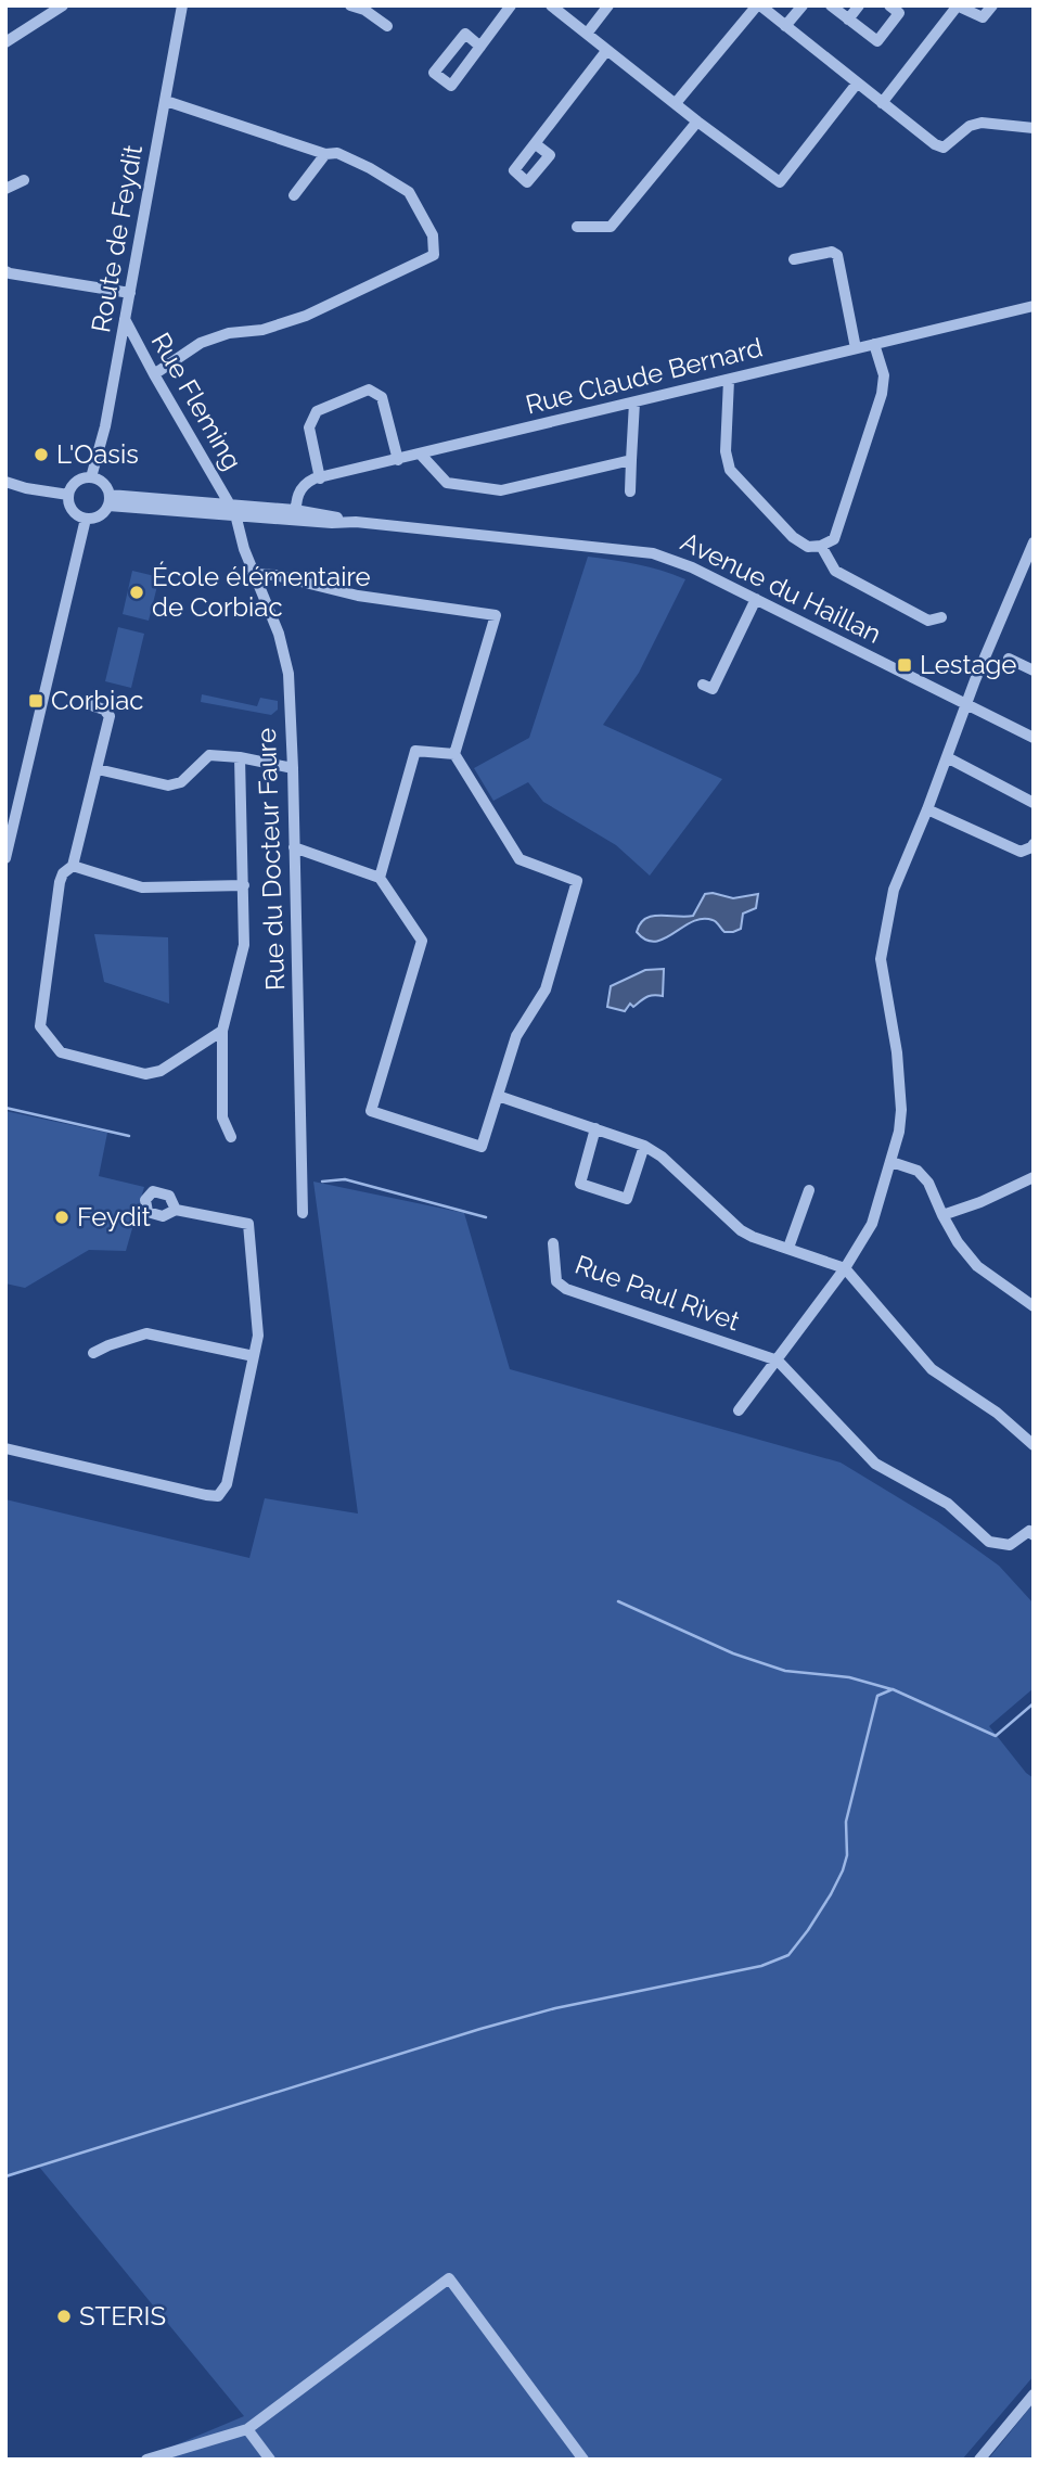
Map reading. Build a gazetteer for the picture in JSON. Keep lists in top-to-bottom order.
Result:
{
  "streets": {
    "street": [
      "Route de Feydit",
      "Rue Claude Bernard",
      "Rue Fleming",
      "Avenue du Haillan",
      "Rue du Docteur Faure",
      "Rue Paul Rivet"
    ]
  },
  "crossings": [
    ["Route de Feydit", "Rue Fleming"],
    ["Route de Feydit", "Avenue du Haillan"],
    ["Rue Fleming", "Avenue du Haillan"],
    ["Rue Fleming", "Rue du Docteur Faure"],
    ["Avenue du Haillan", "Rue du Docteur Faure"]
  ],
  "places": {
    "other": [
      "L'Oasis",
      "École élémentaire de Corbiac",
      "Feydit",
      "STERIS"
    ],
    "transit": ["Lestage", "Corbiac"]
  }
}
